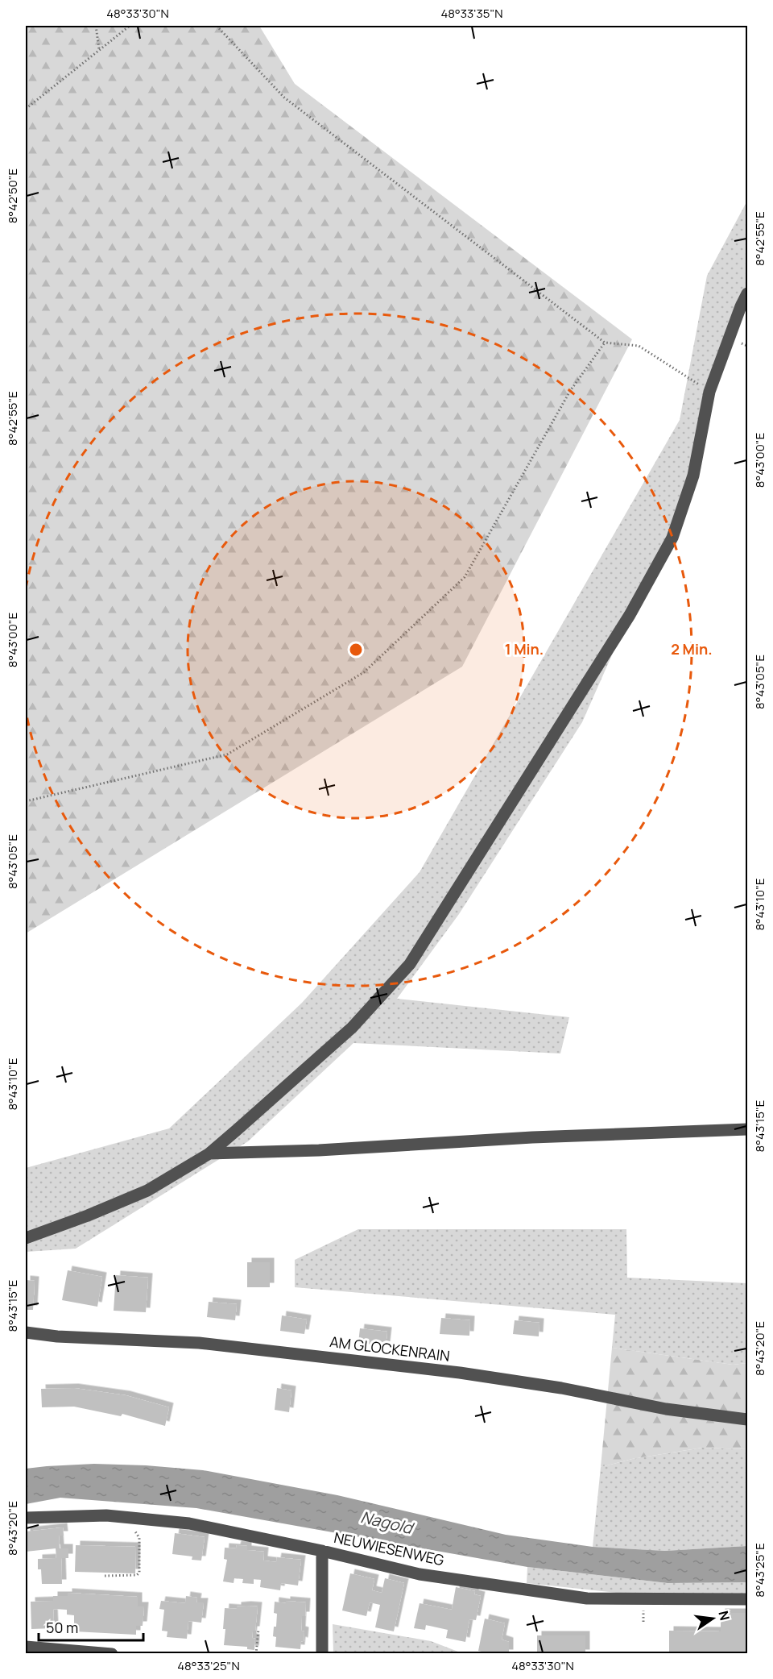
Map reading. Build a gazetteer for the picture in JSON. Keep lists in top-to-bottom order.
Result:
{
  "streets": {
    "street": ["AM GLOCKENRAIN", "NEUWIESENWEG"]
  },
  "water": ["Nagold"],
  "scale_bar": "50 m",
  "north": "right",
  "coordinates": [
    "48°33'30\"N",
    "48°33'35\"N",
    "8°42'50\"E",
    "8°42'55\"E",
    "8°43'00\"E",
    "8°43'05\"E",
    "8°43'10\"E",
    "8°43'15\"E",
    "8°43'20\"E",
    "8°43'25\"E",
    "48°33'25\"N"
  ],
  "rings": ["1 Min.", "2 Min."]
}
